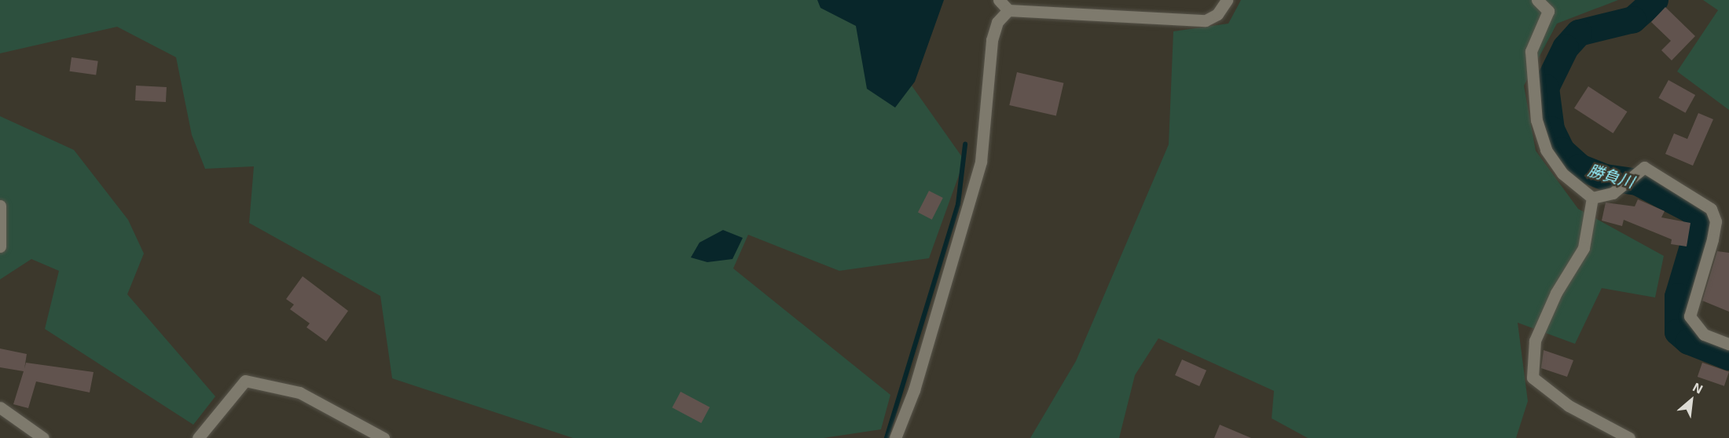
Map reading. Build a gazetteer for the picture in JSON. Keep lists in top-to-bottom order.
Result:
{
  "water": ["勝負川"],
  "north": "top right"
}
